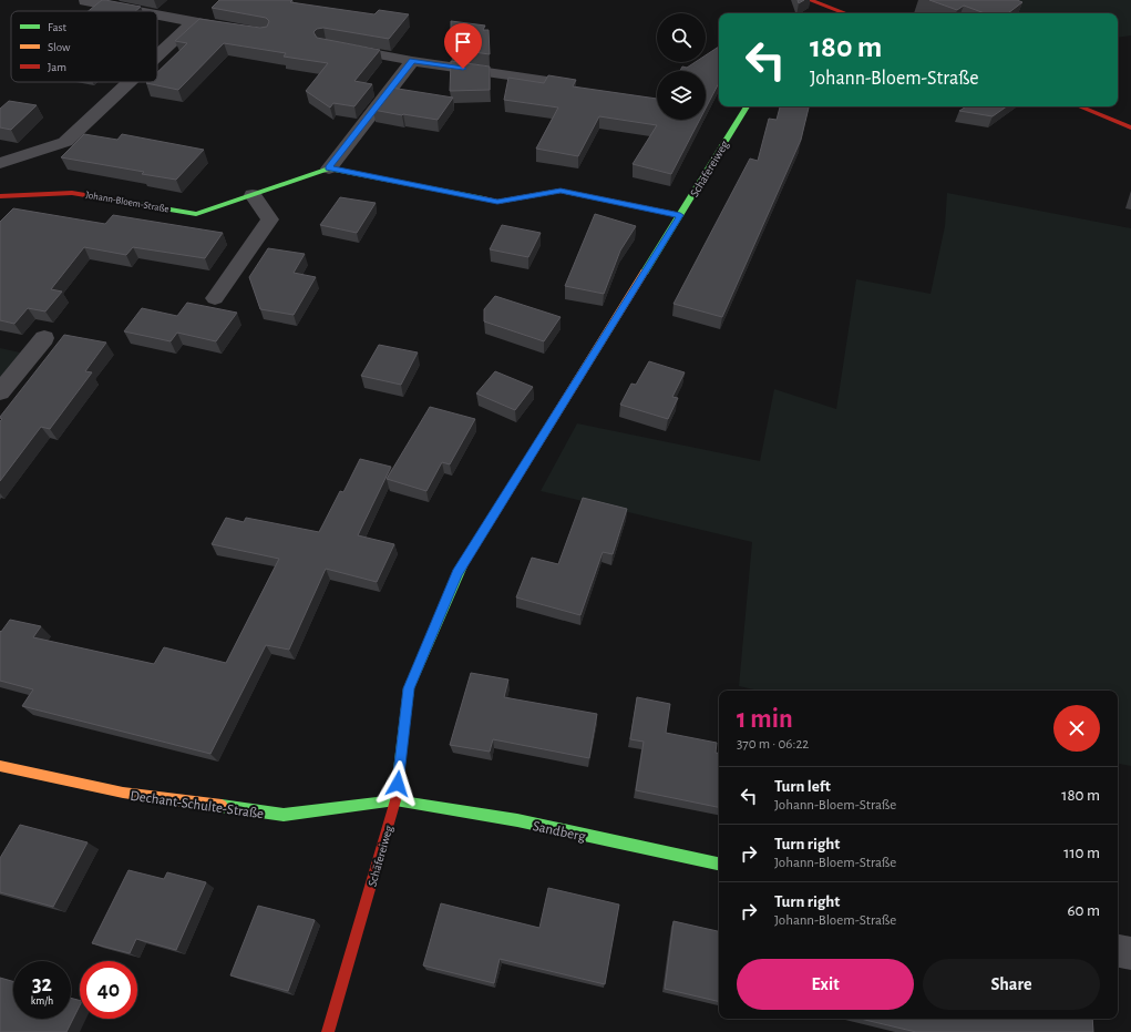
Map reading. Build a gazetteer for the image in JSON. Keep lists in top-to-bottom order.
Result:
{
  "streets": {
    "street": [
      "Schäfereiweg",
      "Johann-Bloem-Straße",
      "Dechant-Schulte-Straße",
      "Sandberg"
    ]
  },
  "crossings": [
    ["Schäfereiweg", "Dechant-Schulte-Straße"],
    ["Schäfereiweg", "Sandberg"],
    ["Dechant-Schulte-Straße", "Sandberg"]
  ],
  "legend": ["Fast", "Slow", "Jam"],
  "page": {
    "turn": ["180 m", "Johann-Bloem-Straße"],
    "heading": ["1 min", "370 m · 06:22"],
    "list": [
      {
        "name": "Turn left",
        "note": "Johann-Bloem-Straße",
        "value": "180 m"
      },
      {
        "name": "Turn right",
        "note": "Johann-Bloem-Straße",
        "value": "110 m"
      },
      {
        "name": "Turn right",
        "note": "Johann-Bloem-Straße",
        "value": "60 m"
      }
    ],
    "buttons": ["Exit", "Share"],
    "speed": "32 km/h",
    "limit": "40"
  }
}
